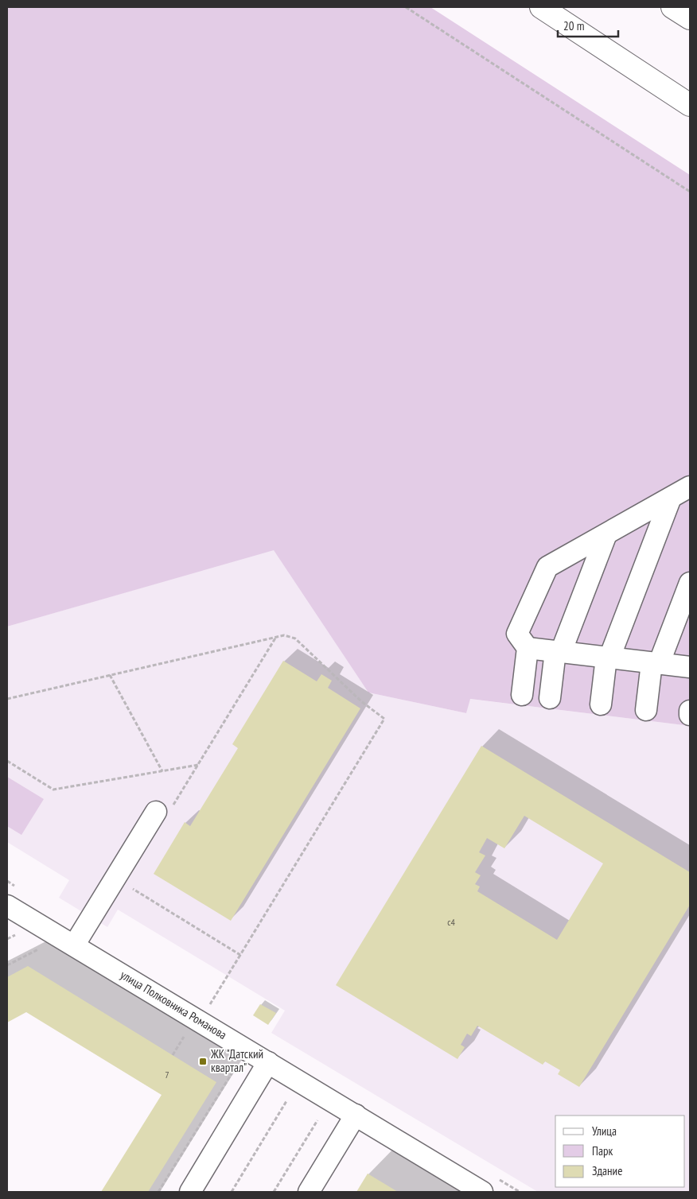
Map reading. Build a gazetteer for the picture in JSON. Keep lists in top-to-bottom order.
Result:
{
  "streets": {
    "street": ["улица Полковника Романова"]
  },
  "places": {
    "transit": ["ЖК \"Датский квартал\""]
  },
  "house_numbers": ["c4", "7"],
  "legend": ["Улица", "Парк", "Здание"],
  "scale_bar": "20 m"
}
